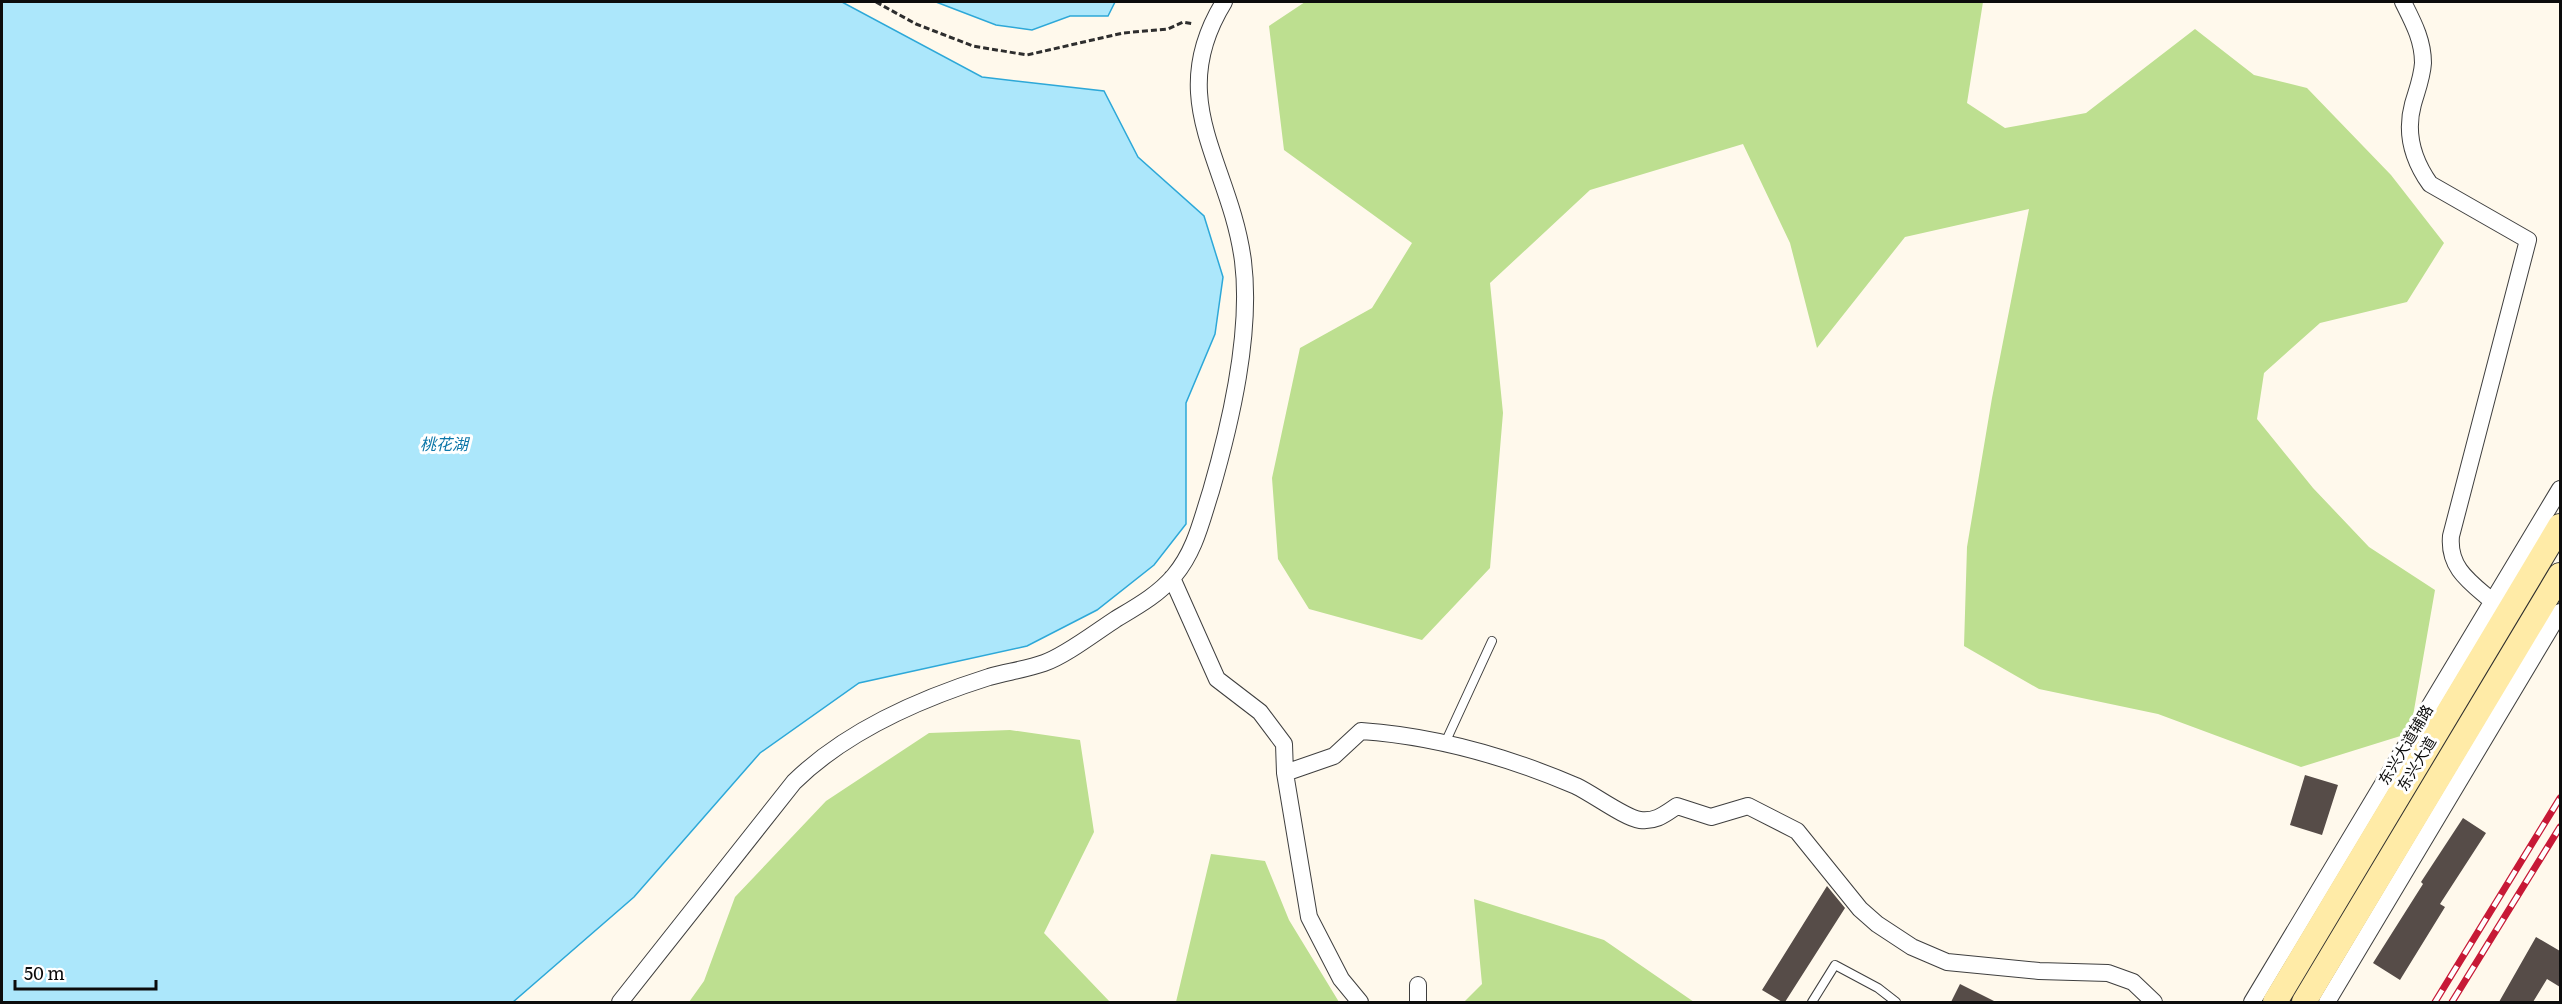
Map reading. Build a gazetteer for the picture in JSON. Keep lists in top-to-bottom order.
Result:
{
  "streets": {
    "main road": ["东兴大道"],
    "street": ["东兴大道辅路"]
  },
  "crossings": [
    ["东兴大道辅路", "东兴大道"]
  ],
  "water": ["桃花湖"],
  "scale_bar": "50 m"
}
